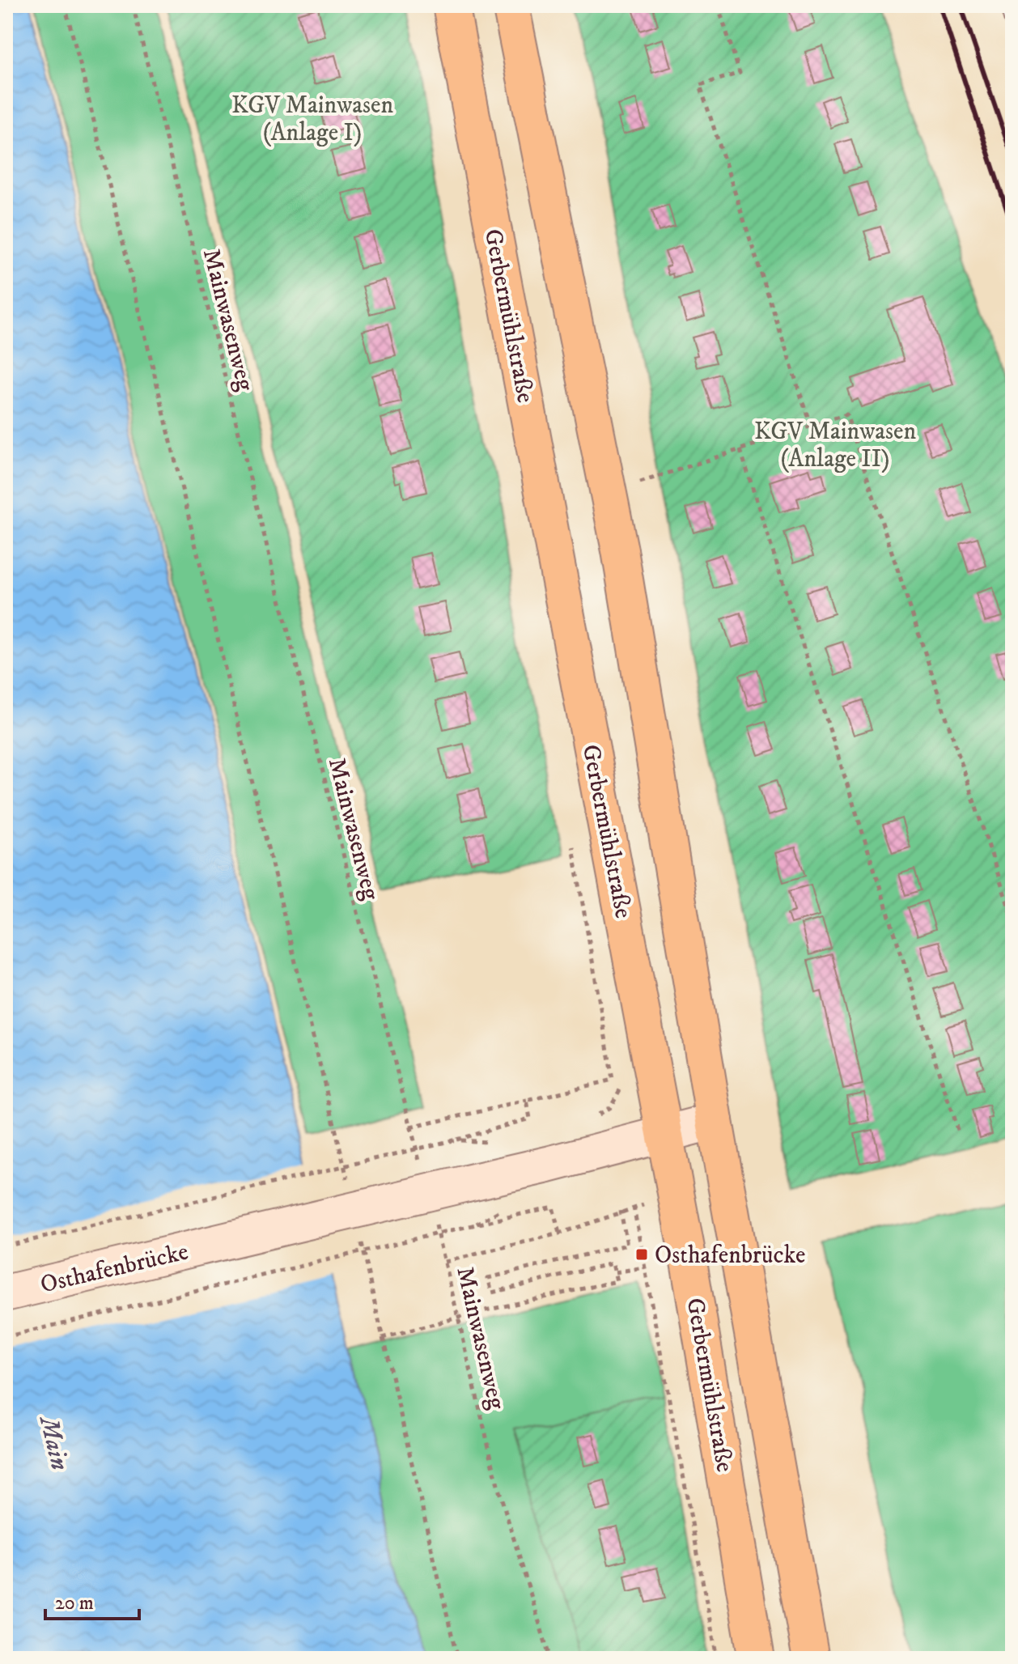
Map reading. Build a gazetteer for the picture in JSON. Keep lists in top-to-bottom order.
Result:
{
  "streets": {
    "main road": ["Gerbermühlstraße"],
    "street": ["Osthafenbrücke"],
    "path": ["Mainwasenweg"]
  },
  "crossings": [
    ["Gerbermühlstraße", "Osthafenbrücke"]
  ],
  "water": ["Main"],
  "parks": ["KGV Mainwasen (Anlage I)", "KGV Mainwasen (Anlage II)"],
  "places": {
    "transit": ["Osthafenbrücke"]
  },
  "scale_bar": "20 m"
}
